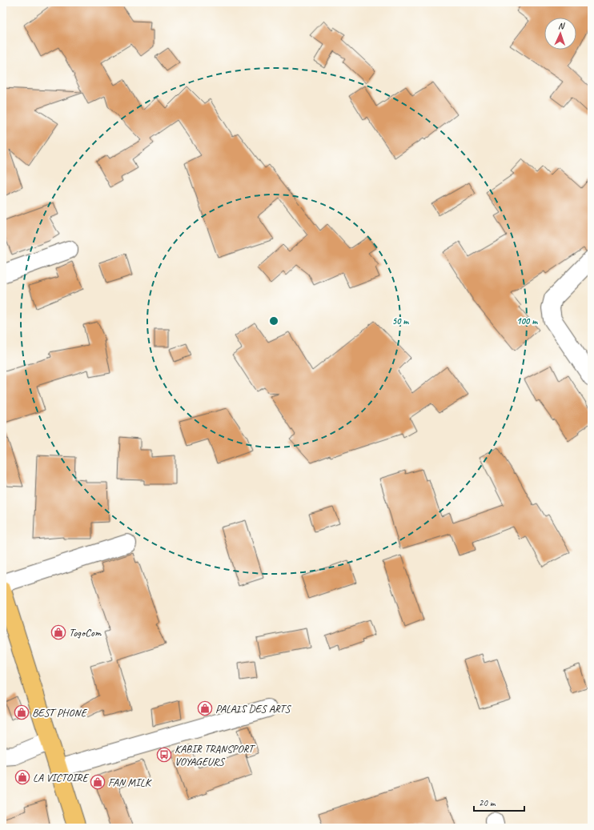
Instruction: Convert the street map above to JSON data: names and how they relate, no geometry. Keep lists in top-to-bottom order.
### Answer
{
  "places": {
    "shop": [
      "TogoCom",
      "PALAIS DES ARTS",
      "BEST PHONE",
      "LA VICTOIRE",
      "FAN MILK"
    ],
    "bus stop": ["KABIR TRANSPORT VOYAGEURS"]
  },
  "scale_bar": "20 m",
  "north": "top",
  "rings": ["50 m", "100 m"]
}
